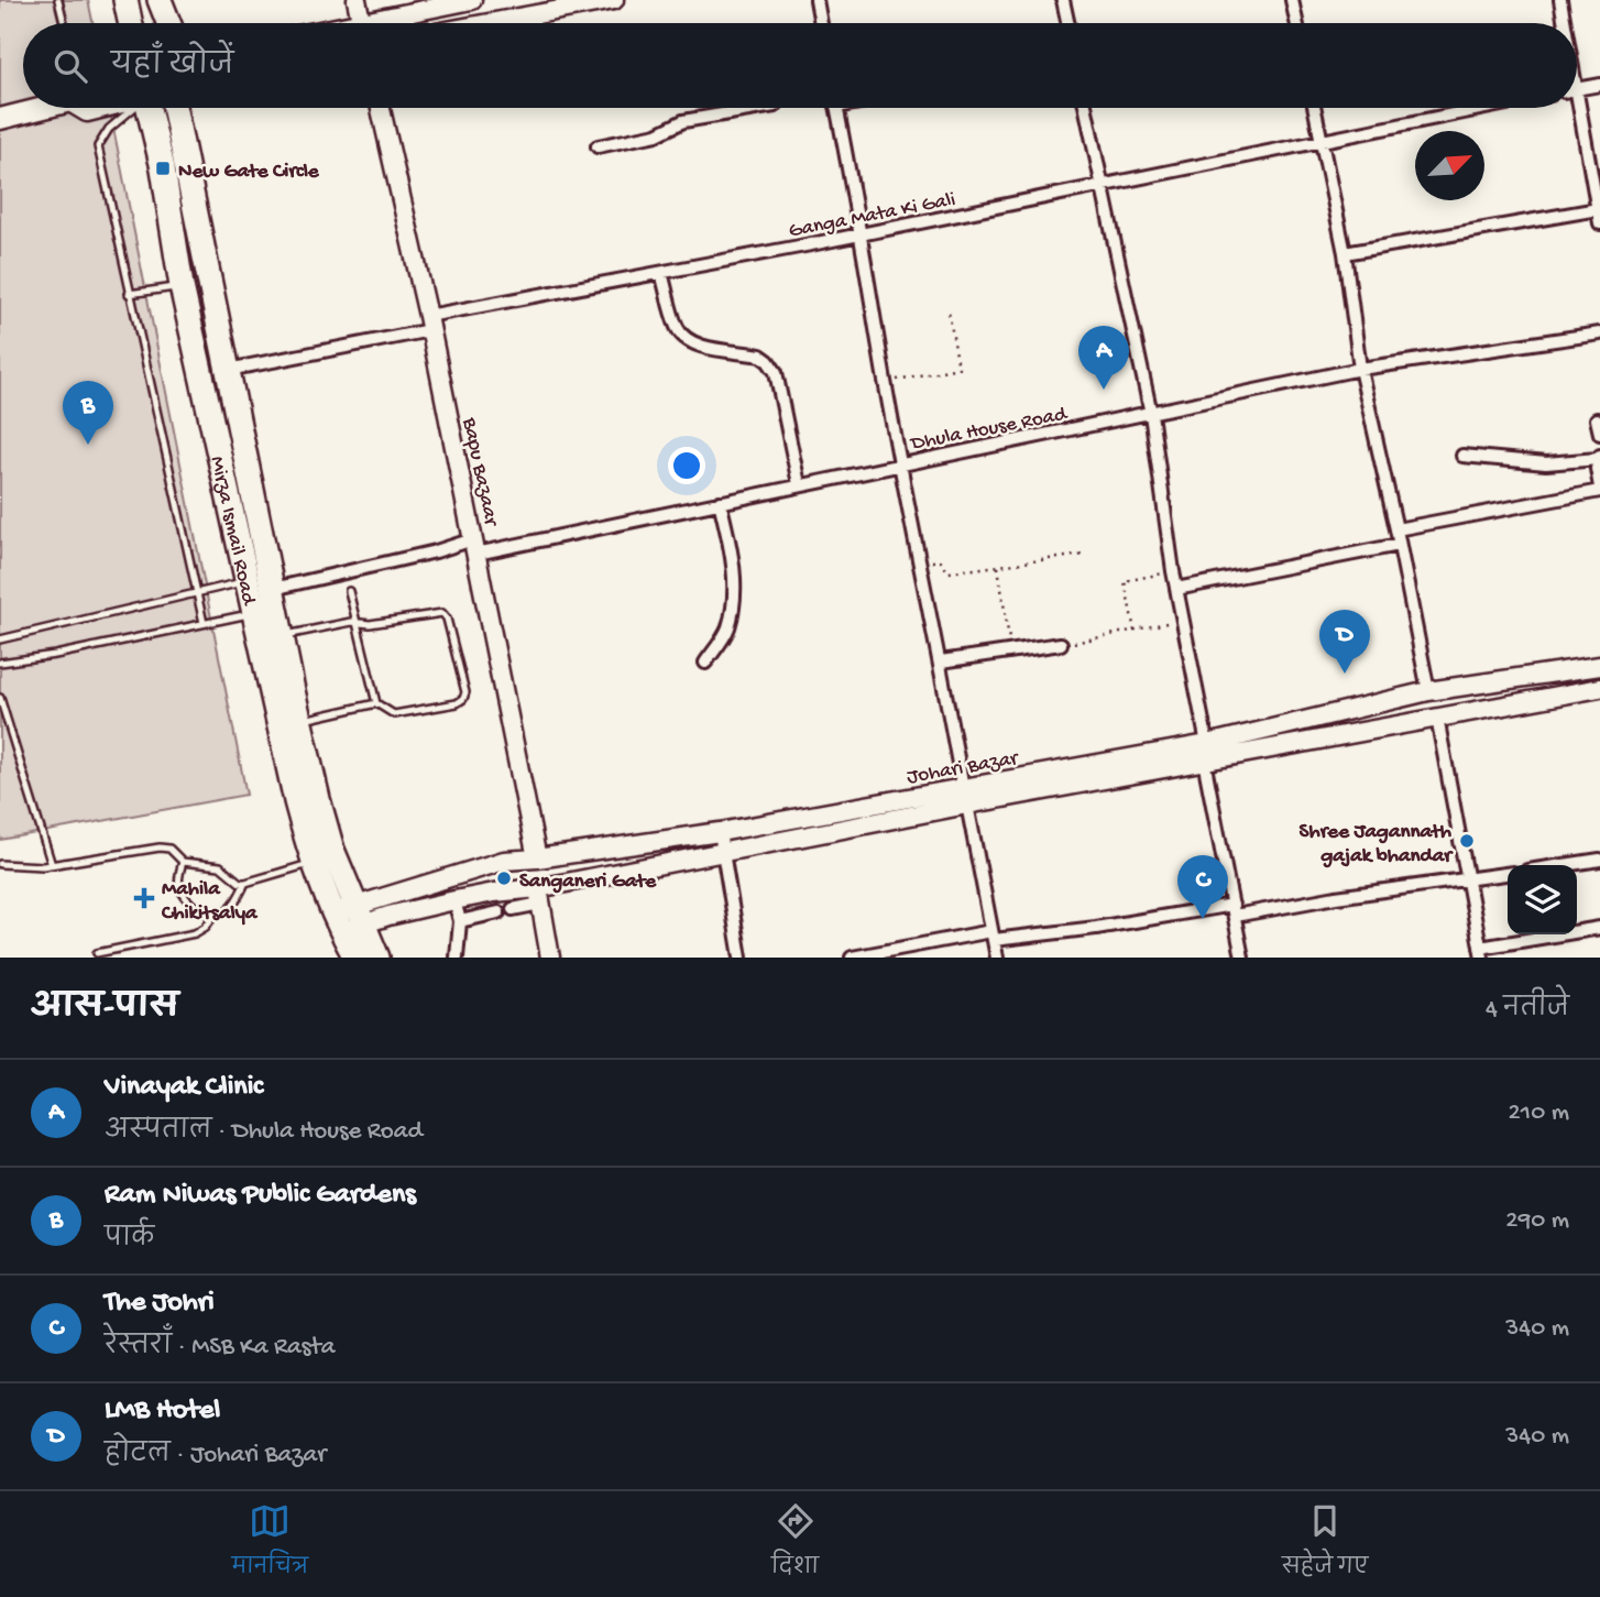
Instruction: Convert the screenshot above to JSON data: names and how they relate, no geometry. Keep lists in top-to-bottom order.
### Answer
{
  "streets": {
    "highway": ["Mirza Ismail Road"],
    "street": [
      "Ganga Mata Ki Gali",
      "Dhula House Road",
      "Bapu Bazaar",
      "Johari Bazar"
    ]
  },
  "crossings": [
    ["Ganga Mata Ki Gali", "Bapu Bazaar"],
    ["Ganga Mata Ki Gali", "Mirza Ismail Road"],
    ["Dhula House Road", "Bapu Bazaar"],
    ["Dhula House Road", "Mirza Ismail Road"],
    ["Bapu Bazaar", "Johari Bazar"],
    ["Mirza Ismail Road", "Johari Bazar"]
  ],
  "places": {
    "transit": ["New Gate Circle"],
    "other": ["Shree Jagannath gajak bhandar", "Sanganeri Gate"],
    "health": ["Mahila Chikitsalya"]
  },
  "north": "top right",
  "page": {
    "search": "यहाँ खोजें",
    "pins": [
      "A",
      "B",
      "D",
      "C"
    ],
    "heading": ["आस-पास", "4 नतीजे"],
    "list": [
      {
        "mark": "A",
        "name": "Vinayak Clinic",
        "note": "अस्पताल · Dhula House Road",
        "value": "210 m"
      },
      {
        "mark": "B",
        "name": "Ram Niwas Public Gardens",
        "note": "पार्क",
        "value": "290 m"
      },
      {
        "mark": "C",
        "name": "The Johri",
        "note": "रेस्तराँ · MSB Ka Rasta",
        "value": "340 m"
      },
      {
        "mark": "D",
        "name": "LMB Hotel",
        "note": "होटल · Johari Bazar",
        "value": "340 m"
      }
    ],
    "nav": ["मानचित्र", "दिशा", "सहेजे गए"]
  }
}
